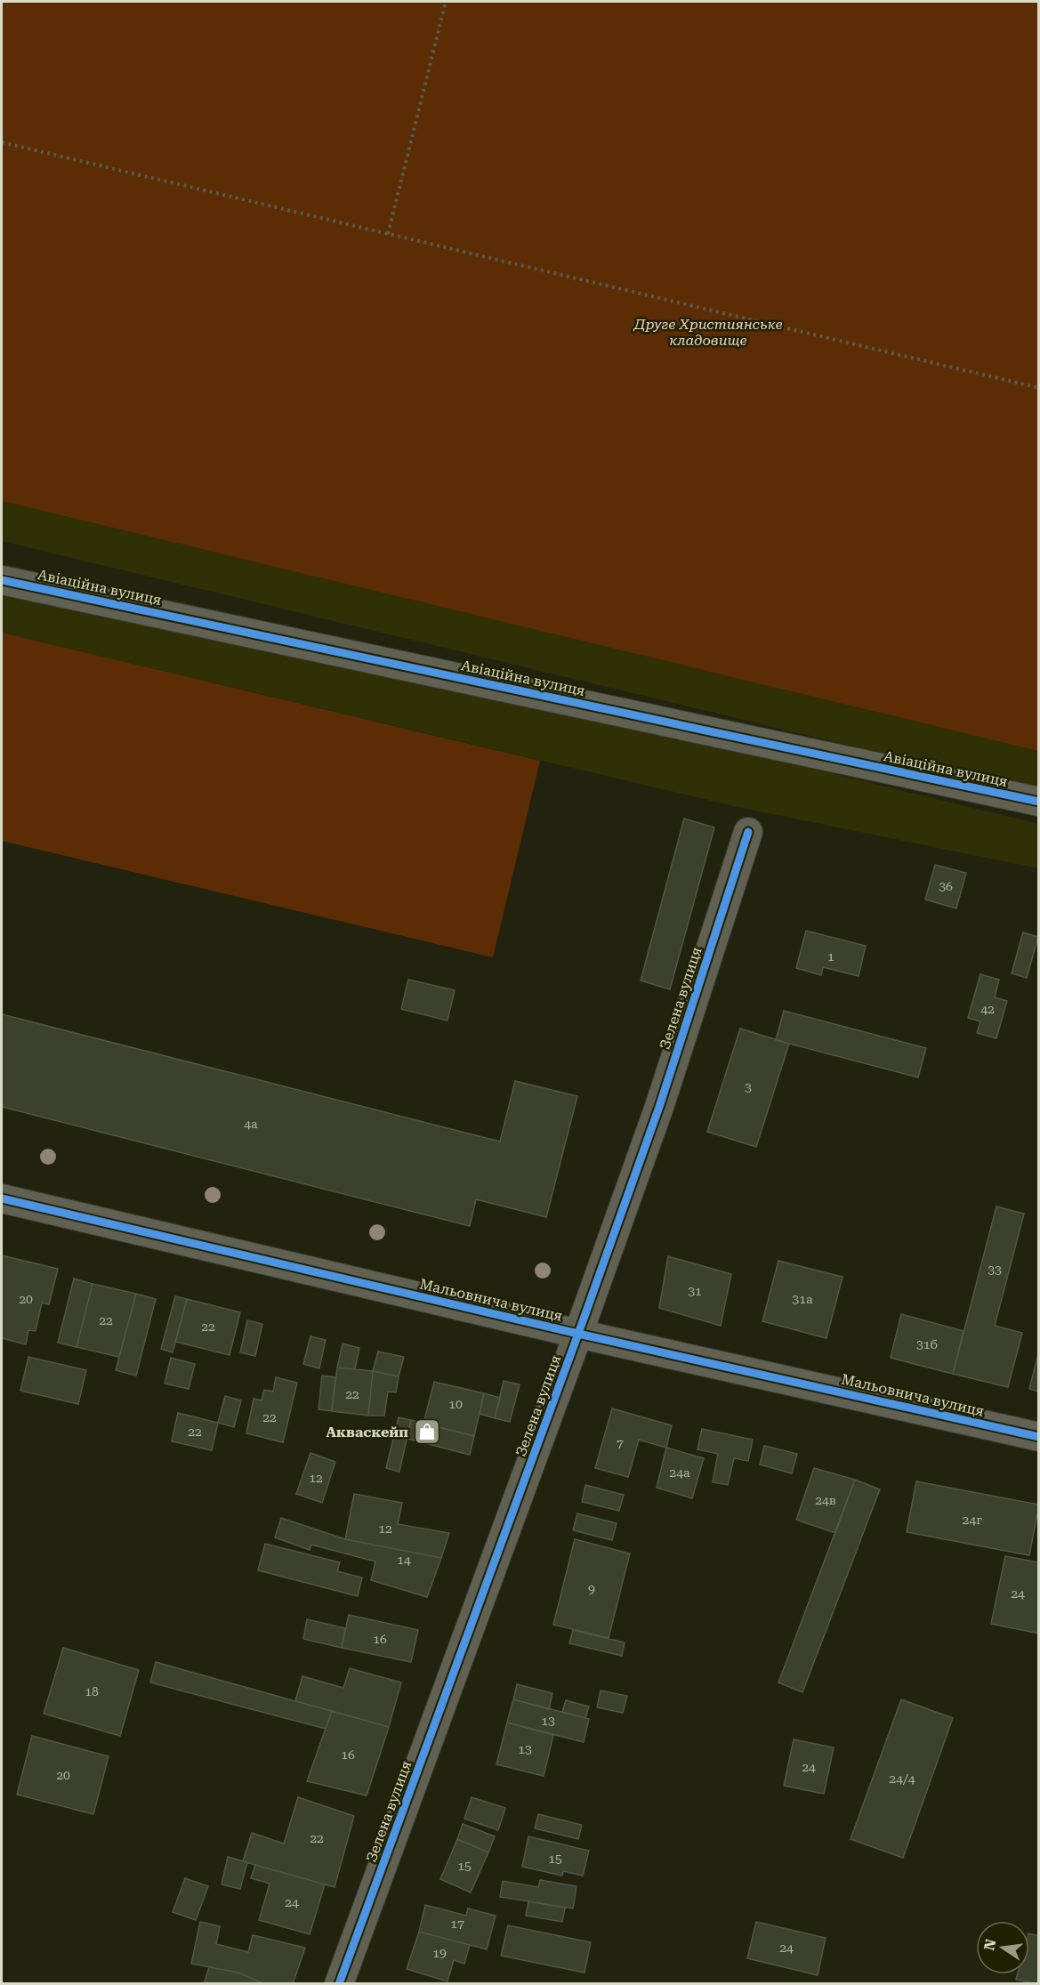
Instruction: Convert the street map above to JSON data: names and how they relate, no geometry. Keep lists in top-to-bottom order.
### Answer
{
  "streets": {
    "street": ["Авіаційна вулиця", "Зелена вулиця", "Мальовнича вулиця"]
  },
  "crossings": [
    ["Зелена вулиця", "Мальовнича вулиця"]
  ],
  "parks": ["Друге Християнське кладовище"],
  "places": {
    "shop": ["Акваскейп"]
  },
  "house_numbers": [
    "36",
    "1",
    "42",
    "3",
    "4а",
    "33",
    "31",
    "20",
    "31а",
    "22",
    "22",
    "31б",
    "22",
    "10",
    "22",
    "22",
    "7",
    "24а",
    "12",
    "24в",
    "24г",
    "12",
    "14",
    "9",
    "24",
    "16",
    "18",
    "13",
    "13",
    "16",
    "24",
    "20",
    "24/4",
    "22",
    "15",
    "15",
    "24",
    "17",
    "24",
    "19"
  ],
  "north": "left"
}
